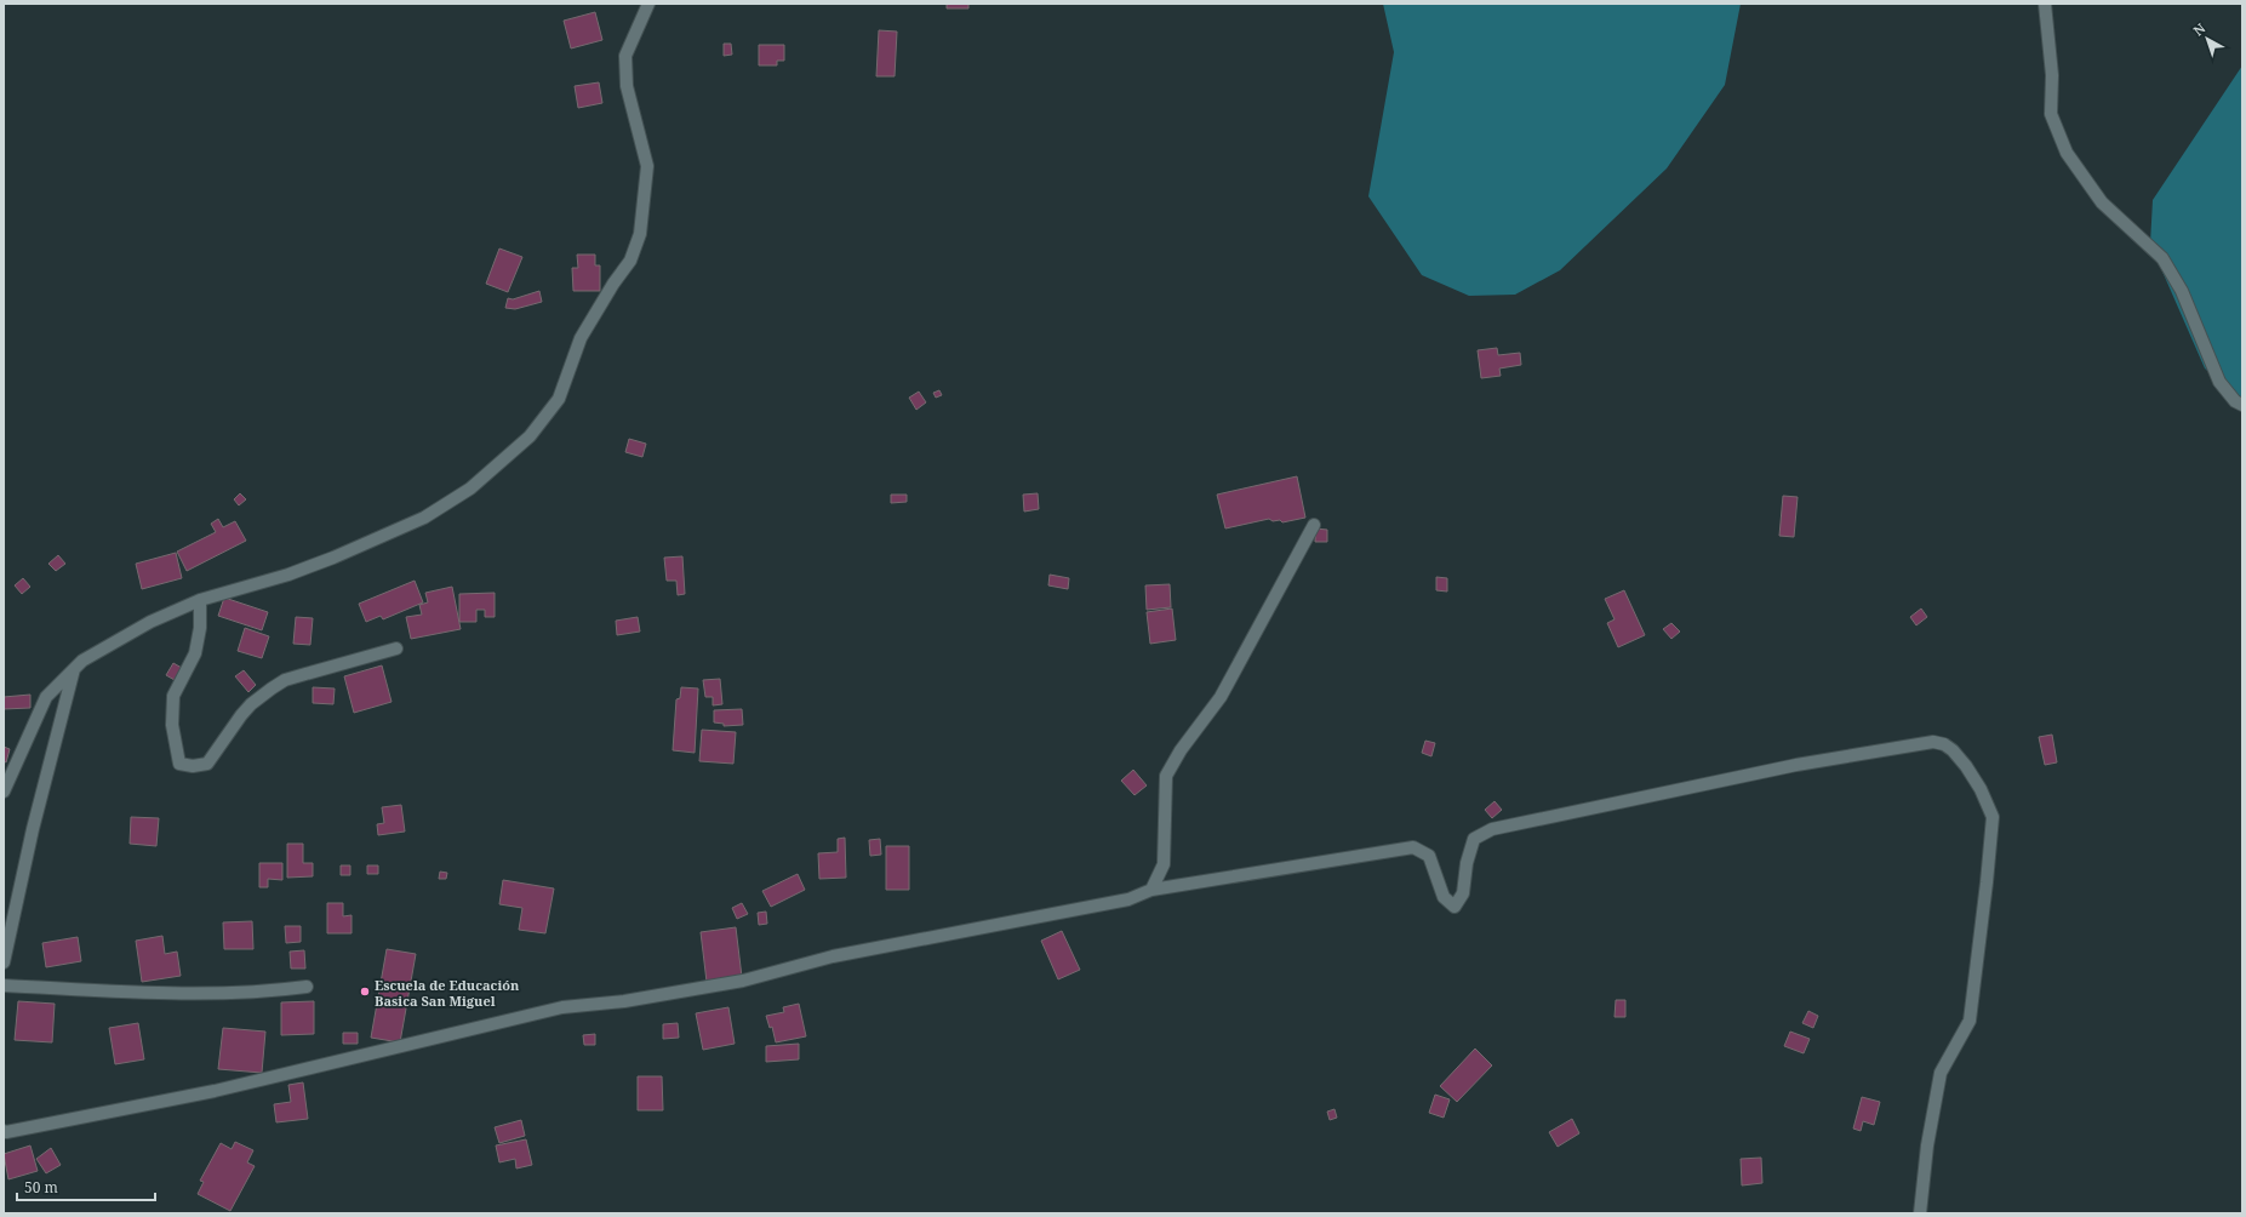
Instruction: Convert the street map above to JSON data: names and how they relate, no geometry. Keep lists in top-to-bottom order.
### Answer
{
  "places": ["Escuela de Educación Basica San Miguel"],
  "scale_bar": "50 m",
  "north": "top left"
}
